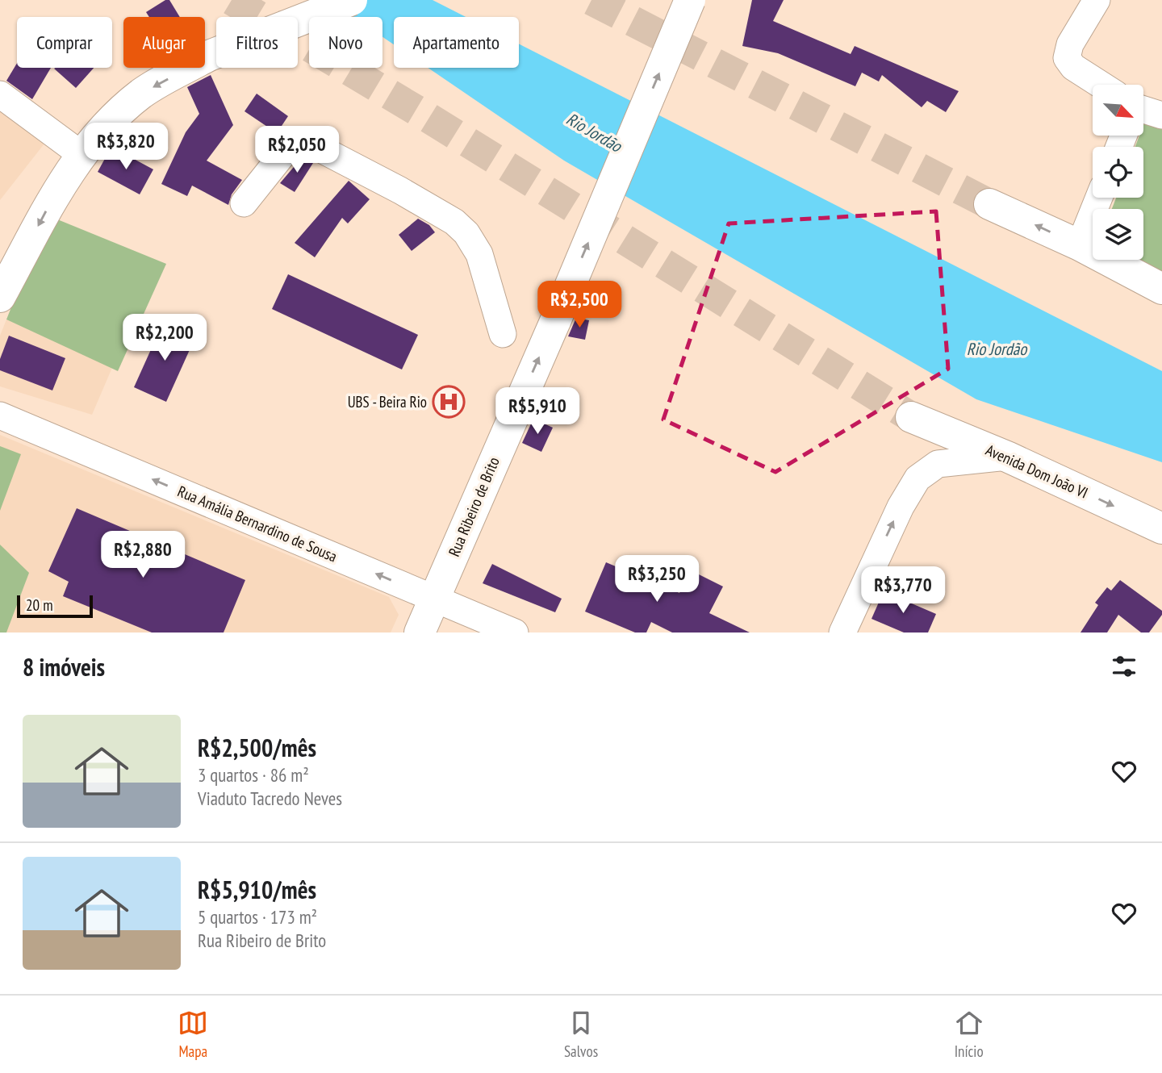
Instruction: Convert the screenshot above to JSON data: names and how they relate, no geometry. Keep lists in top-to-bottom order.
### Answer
{
  "streets": {
    "main road": ["Avenida Dom João VI", "Rua Ribeiro de Brito"],
    "street": ["Rua Amália Bernardino de Sousa"]
  },
  "crossings": [
    ["Rua Ribeiro de Brito", "Rua Amália Bernardino de Sousa"]
  ],
  "one_way": ["Rua Ribeiro de Brito", "Rua Amália Bernardino de Sousa"],
  "water": ["Rio Jordão"],
  "places": {
    "hospital": ["UBS - Beira Rio"]
  },
  "scale_bar": "20 m",
  "north": "bottom right",
  "page": {
    "chip": [
      "Comprar",
      "Alugar",
      "Filtros",
      "Novo",
      "Apartamento"
    ],
    "price": [
      "R$3,820",
      "R$2,050",
      "R$2,500",
      "R$2,200",
      "R$5,910",
      "R$2,880",
      "R$3,250",
      "R$3,770"
    ],
    "scale": "20 m",
    "heading": "8 imóveis",
    "list": [
      {
        "name": "R$2,500/mês",
        "note": "3 quartos · 86 m² · Viaduto Tacredo Neves"
      },
      {
        "name": "R$5,910/mês",
        "note": "5 quartos · 173 m² · Rua Ribeiro de Brito"
      }
    ],
    "tabs": ["Mapa", "Salvos", "Início"]
  }
}
